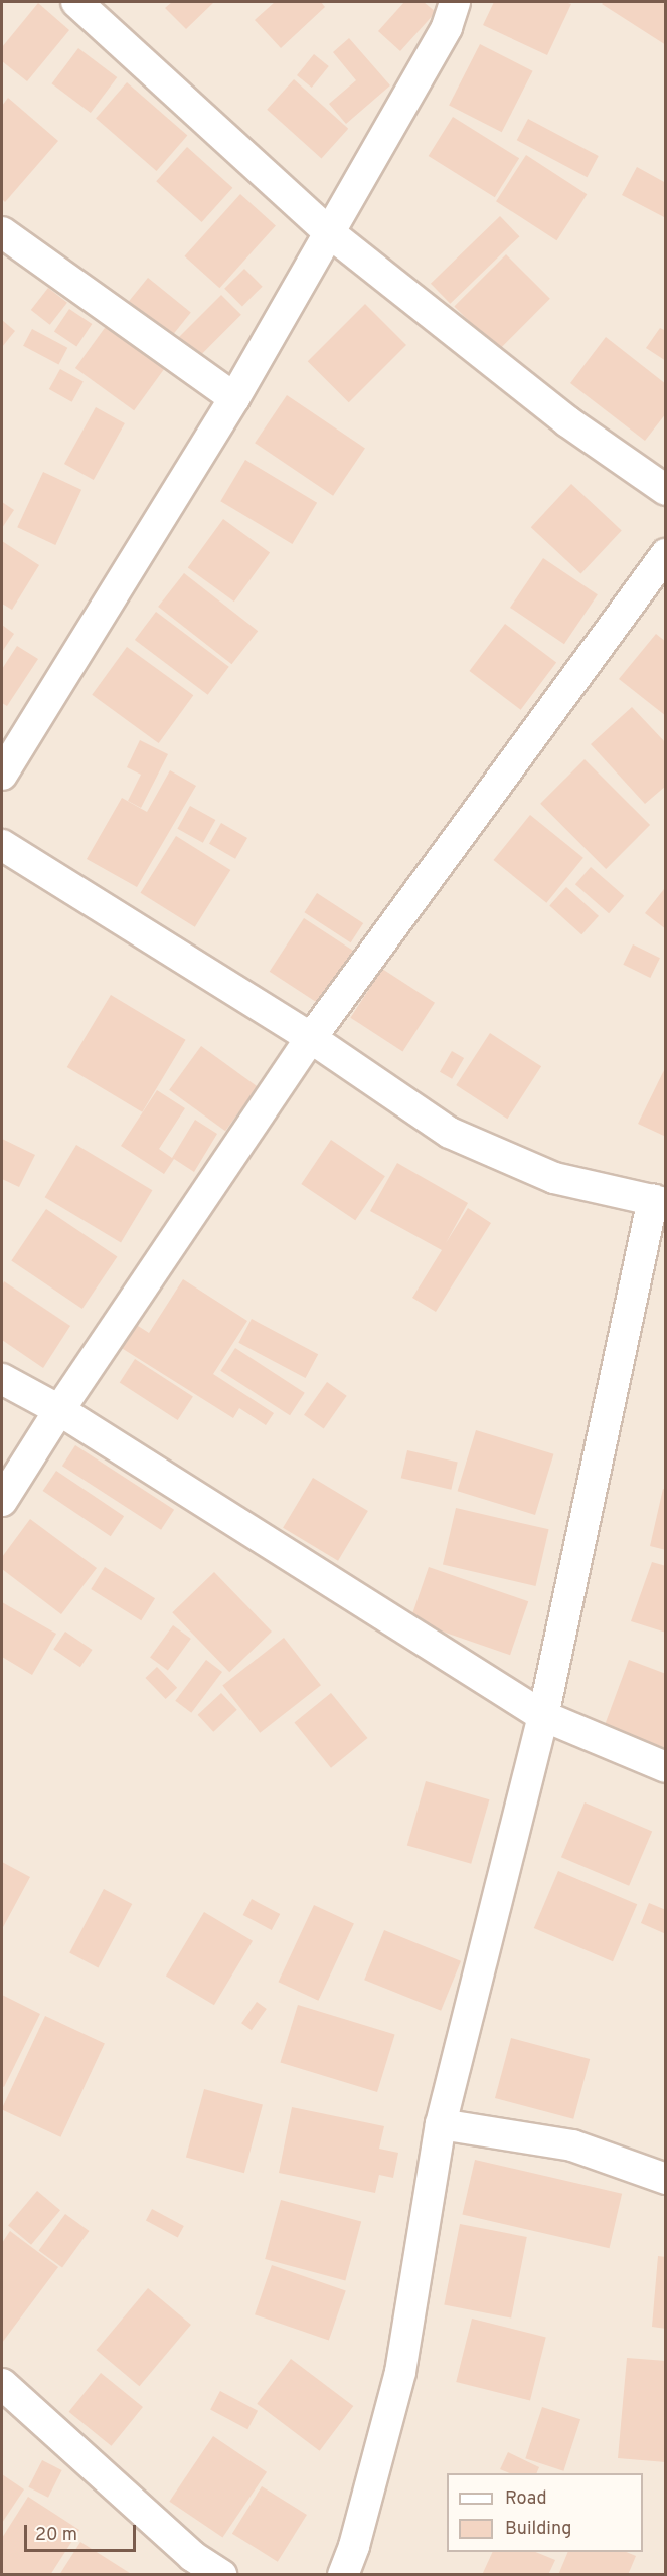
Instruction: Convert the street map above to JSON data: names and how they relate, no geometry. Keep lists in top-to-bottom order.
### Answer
{
  "legend": ["Road", "Building"],
  "scale_bar": "20 m"
}
